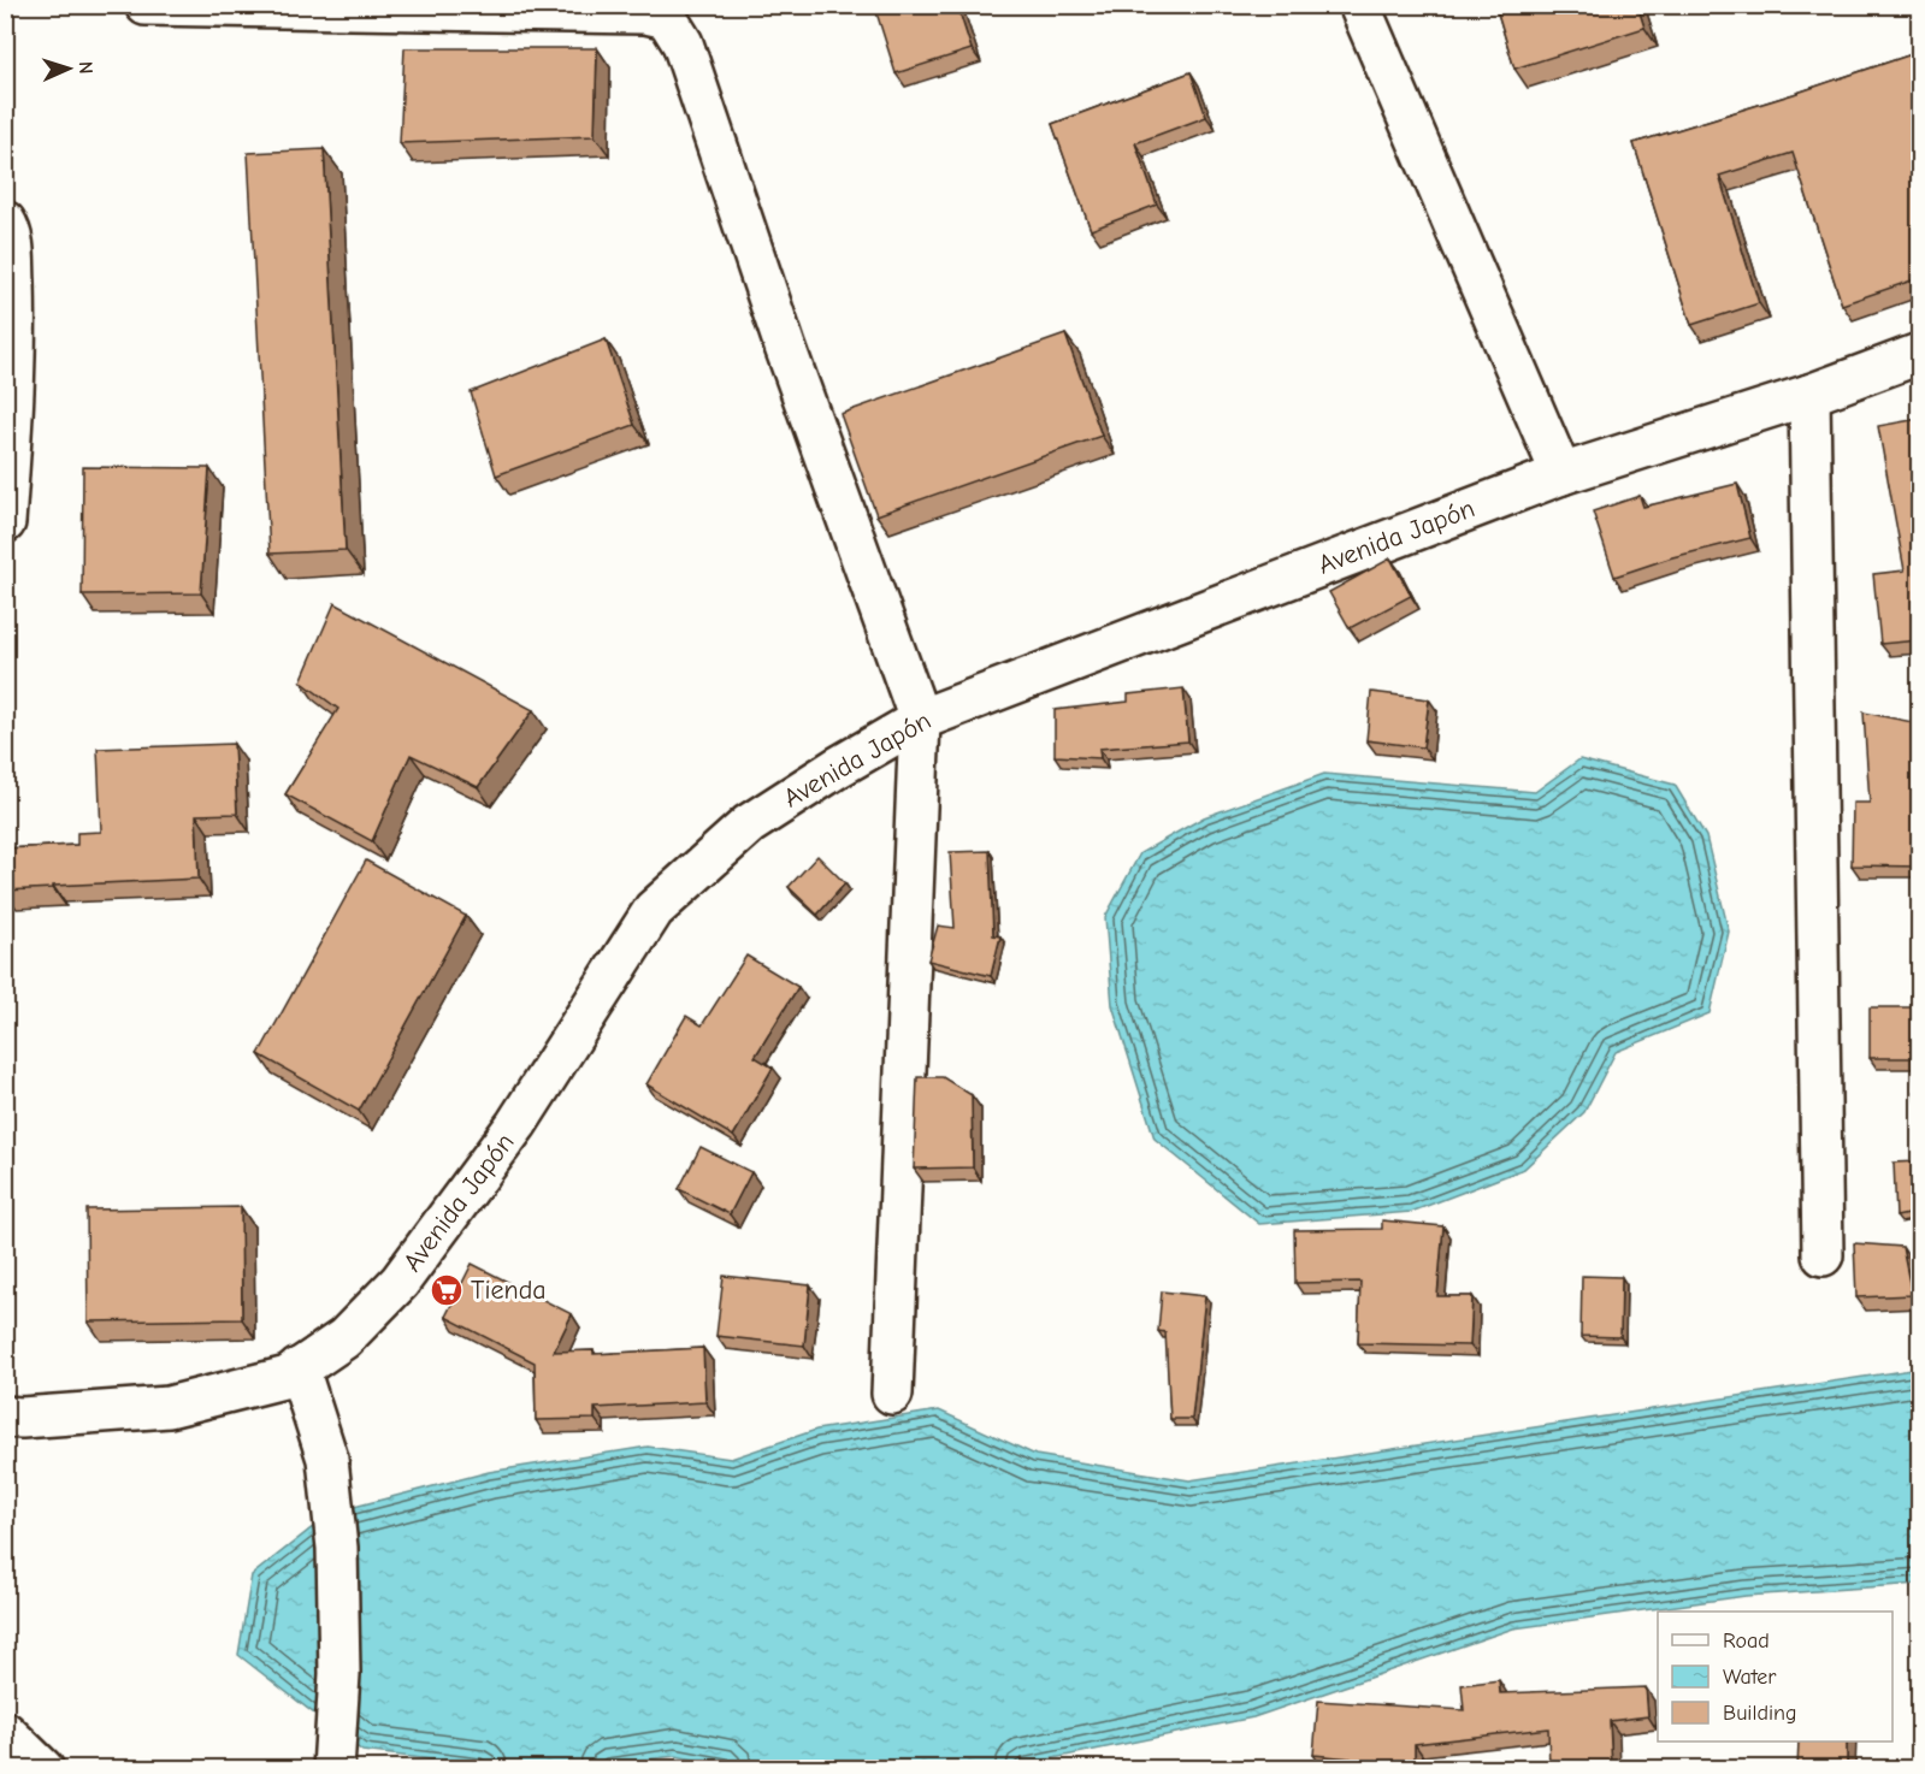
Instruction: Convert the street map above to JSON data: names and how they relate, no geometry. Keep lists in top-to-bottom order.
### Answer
{
  "streets": {
    "street": ["Avenida Japón"]
  },
  "places": {
    "supermarket": ["Tienda"]
  },
  "legend": ["Road", "Water", "Building"],
  "north": "right"
}
